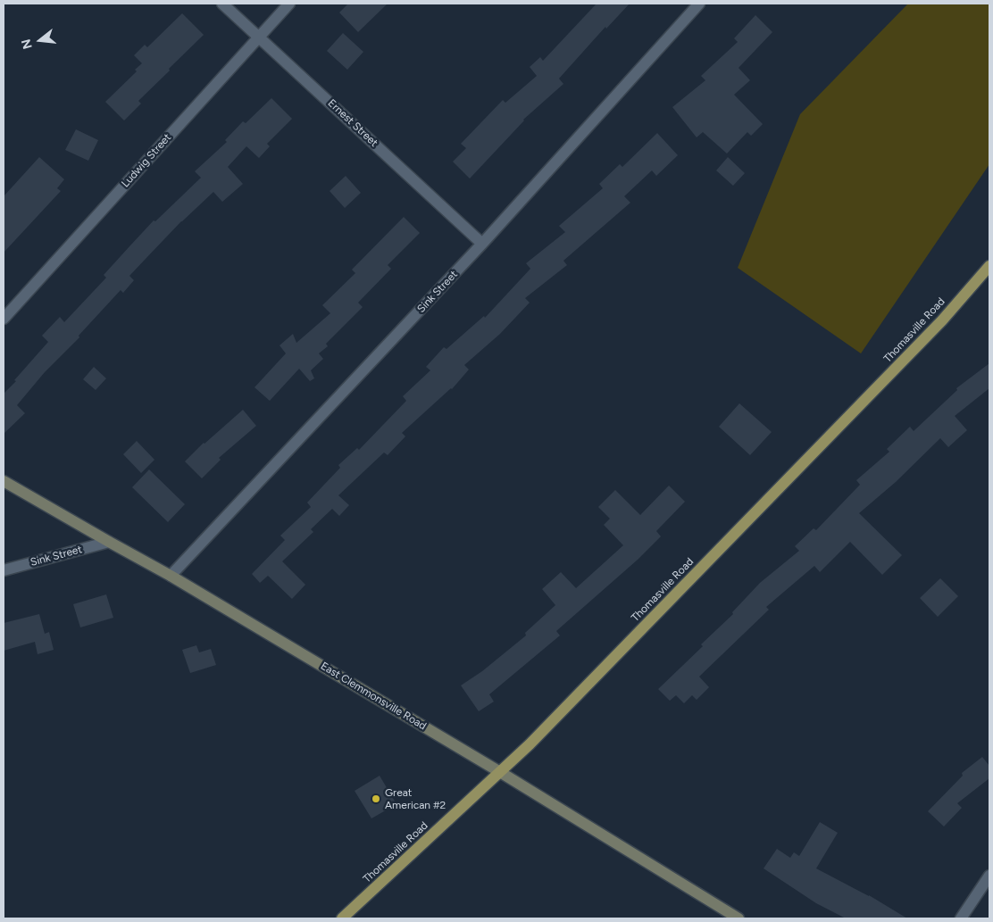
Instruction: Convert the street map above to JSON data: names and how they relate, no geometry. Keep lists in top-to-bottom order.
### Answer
{
  "streets": {
    "main road": ["Thomasville Road", "East Clemmonsville Road"],
    "street": ["Ernest Street", "Ludwig Street", "Sink Street"]
  },
  "crossings": [
    ["Ernest Street", "Ludwig Street"],
    ["Ernest Street", "Sink Street"],
    ["Sink Street", "East Clemmonsville Road"],
    ["Thomasville Road", "East Clemmonsville Road"]
  ],
  "places": ["Great American #2"],
  "north": "left"
}
